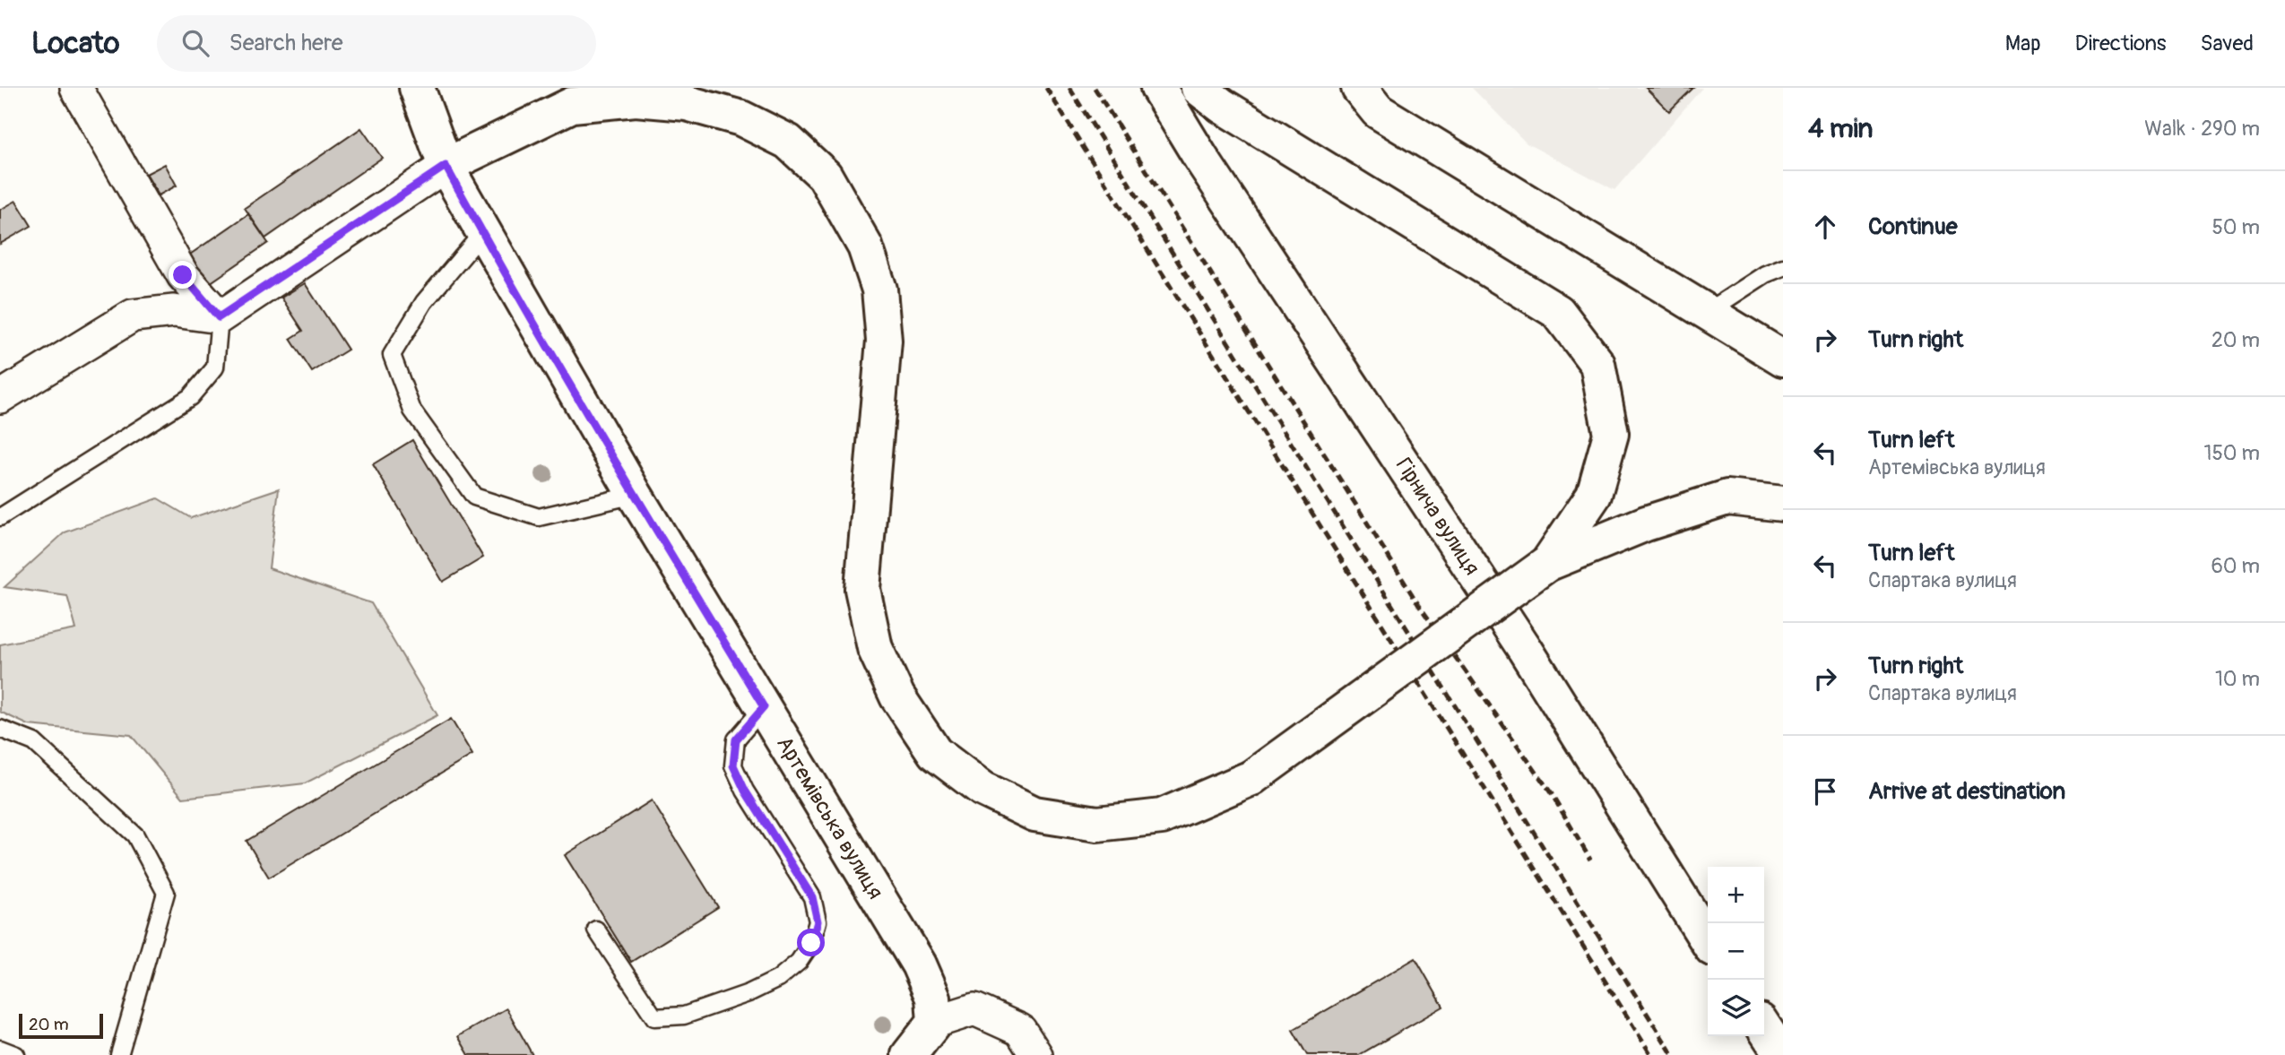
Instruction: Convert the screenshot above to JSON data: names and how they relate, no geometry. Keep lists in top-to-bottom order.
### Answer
{
  "streets": {
    "main road": ["Гірнича вулиця", "Артемівська вулиця"]
  },
  "scale_bar": "20 m",
  "page": {
    "header": "Locato",
    "search": "Search here",
    "nav": ["Map", "Directions", "Saved"],
    "heading": ["4 min", "Walk · 290 m"],
    "list": [
      ["Continue", "50 m"],
      ["Turn right", "20 m"],
      ["Turn left", "Артемівська вулиця", "150 m"],
      ["Turn left", "Спартака вулиця", "60 m"],
      ["Turn right", "Спартака вулиця", "10 m"],
      "Arrive at destination"
    ],
    "map_buttons": ["+", "−"],
    "scale": "20 m"
  }
}
